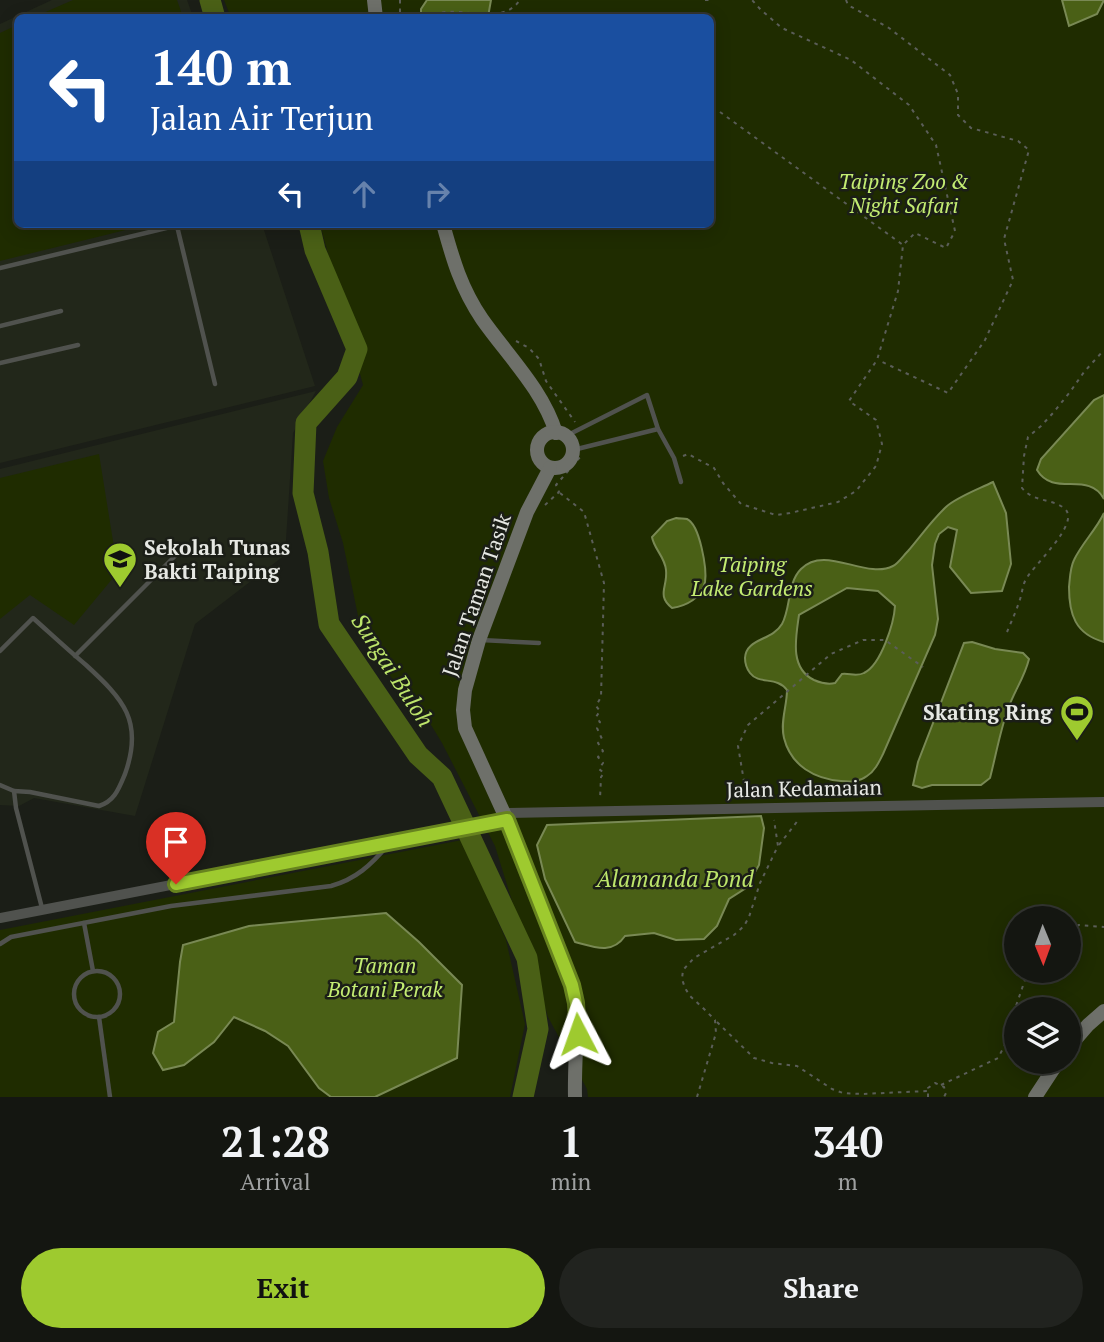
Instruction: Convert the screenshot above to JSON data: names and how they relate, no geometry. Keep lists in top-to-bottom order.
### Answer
{
  "streets": {
    "street": ["Jalan Taman Tasik", "Jalan Kedamaian"]
  },
  "crossings": [
    ["Jalan Taman Tasik", "Jalan Kedamaian"]
  ],
  "water": ["Sungai Buloh", "Alamanda Pond"],
  "parks": ["Taiping Zoo & Night Safari", "Taiping Lake Gardens", "Taman Botani Perak"],
  "places": {
    "school or university": ["Sekolah Tunas Bakti Taiping"],
    "sports": ["Skating Ring"]
  },
  "north": "bottom",
  "page": {
    "turn": ["140 m", "Jalan Air Terjun"],
    "eta": [
      "21:28",
      "Arrival",
      "1",
      "min",
      "340",
      "m"
    ],
    "buttons": ["Exit", "Share"]
  }
}
